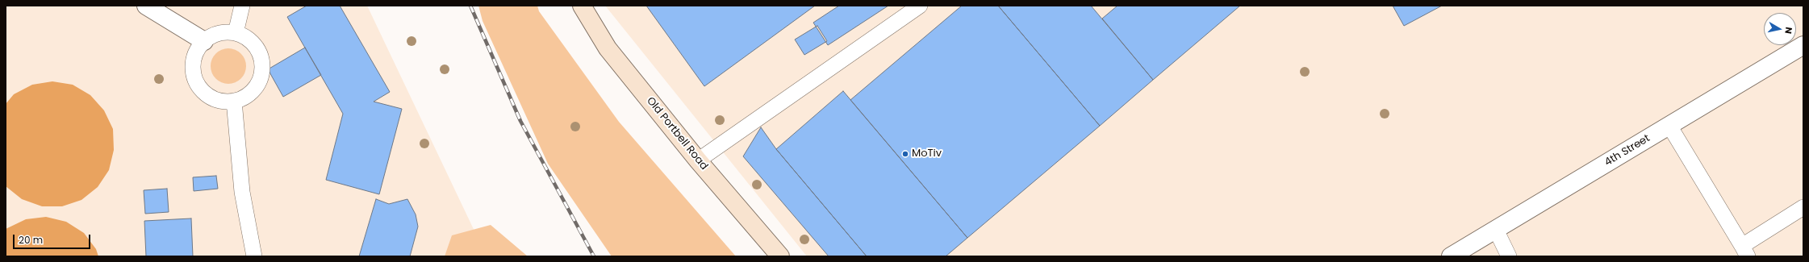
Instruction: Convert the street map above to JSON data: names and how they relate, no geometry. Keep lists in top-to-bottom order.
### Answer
{
  "streets": {
    "main road": ["Old Portbell Road"],
    "street": ["4th Street"]
  },
  "places": ["MoTiv"],
  "scale_bar": "20 m",
  "north": "right"
}
